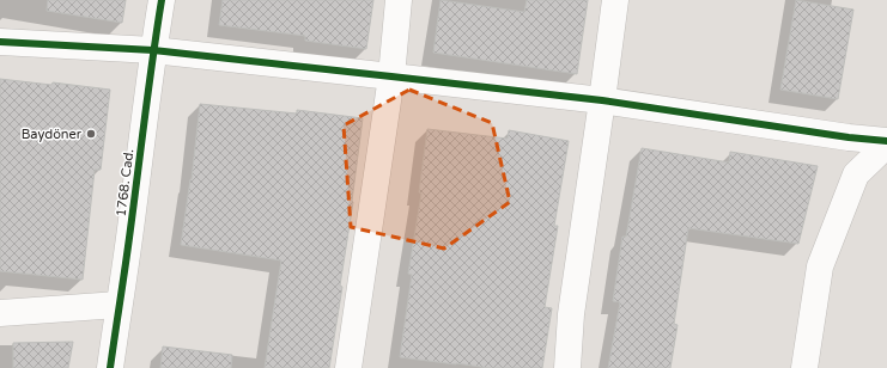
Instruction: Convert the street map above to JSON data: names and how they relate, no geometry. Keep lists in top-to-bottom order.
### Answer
{
  "streets": {
    "street": ["1768. Cad."]
  },
  "places": ["Baydöner"]
}
